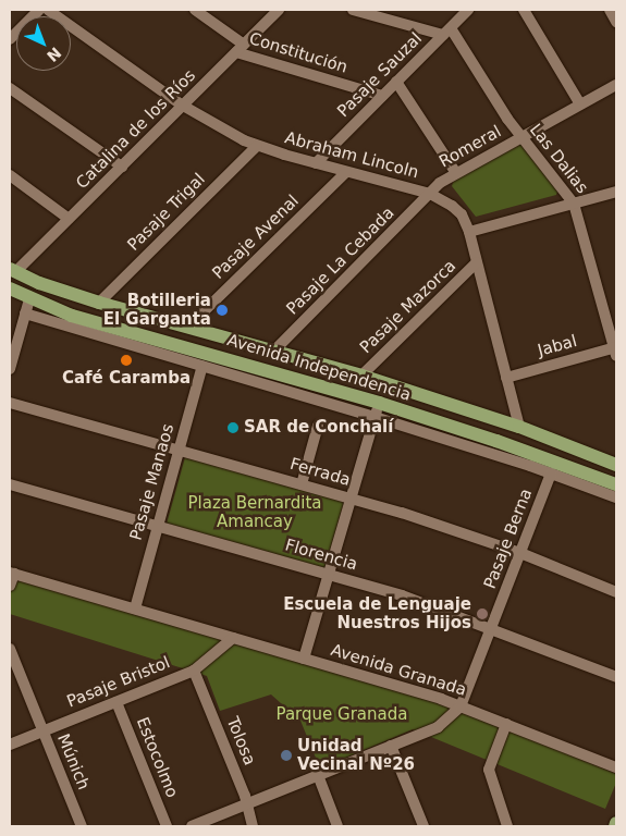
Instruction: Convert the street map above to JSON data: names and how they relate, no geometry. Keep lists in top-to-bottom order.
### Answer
{
  "streets": {
    "main road": ["Avenida Independencia"],
    "street": [
      "Constitución",
      "Pasaje Sauzal",
      "Catalina de los Ríos",
      "Romeral",
      "Abraham Lincoln",
      "Las Dalias",
      "Pasaje Trigal",
      "Pasaje Avenal",
      "Pasaje La Cebada",
      "Pasaje Mazorca",
      "Jabal",
      "Ferrada",
      "Pasaje Manaos",
      "Pasaje Berna",
      "Florencia",
      "Avenida Granada",
      "Pasaje Bristol",
      "Tolosa",
      "Estocolmo",
      "Múnich"
    ]
  },
  "crossings": [
    ["Constitución", "Pasaje Sauzal"],
    ["Constitución", "Catalina de los Ríos"],
    ["Pasaje Sauzal", "Abraham Lincoln"],
    ["Pasaje Sauzal", "Las Dalias"],
    ["Catalina de los Ríos", "Abraham Lincoln"],
    ["Catalina de los Ríos", "Avenida Independencia"],
    ["Romeral", "Abraham Lincoln"],
    ["Romeral", "Las Dalias"],
    ["Romeral", "Pasaje La Cebada"],
    ["Abraham Lincoln", "Pasaje Trigal"],
    ["Abraham Lincoln", "Pasaje Avenal"],
    ["Abraham Lincoln", "Pasaje La Cebada"],
    ["Abraham Lincoln", "Pasaje Mazorca"],
    ["Abraham Lincoln", "Jabal"],
    ["Abraham Lincoln", "Avenida Independencia"],
    ["Las Dalias", "Jabal"],
    ["Pasaje Trigal", "Avenida Independencia"],
    ["Pasaje Avenal", "Avenida Independencia"],
    ["Pasaje La Cebada", "Avenida Independencia"],
    ["Pasaje Mazorca", "Avenida Independencia"],
    ["Avenida Independencia", "Pasaje Manaos"],
    ["Avenida Independencia", "Pasaje Berna"],
    ["Ferrada", "Pasaje Manaos"],
    ["Ferrada", "Pasaje Berna"],
    ["Pasaje Manaos", "Florencia"],
    ["Pasaje Manaos", "Avenida Granada"],
    ["Pasaje Berna", "Florencia"],
    ["Pasaje Berna", "Avenida Granada"],
    ["Pasaje Berna", "Tolosa"],
    ["Avenida Granada", "Pasaje Bristol"],
    ["Pasaje Bristol", "Tolosa"],
    ["Pasaje Bristol", "Estocolmo"],
    ["Pasaje Bristol", "Múnich"]
  ],
  "parks": ["Plaza Bernardita Amancay", "Parque Granada"],
  "places": [
    "Botilleria El Garganta",
    "Café Caramba",
    "SAR de Conchalí",
    "Escuela de Lenguaje Nuestros Hijos",
    "Unidad Vecinal Nº26"
  ],
  "north": "bottom right"
}
